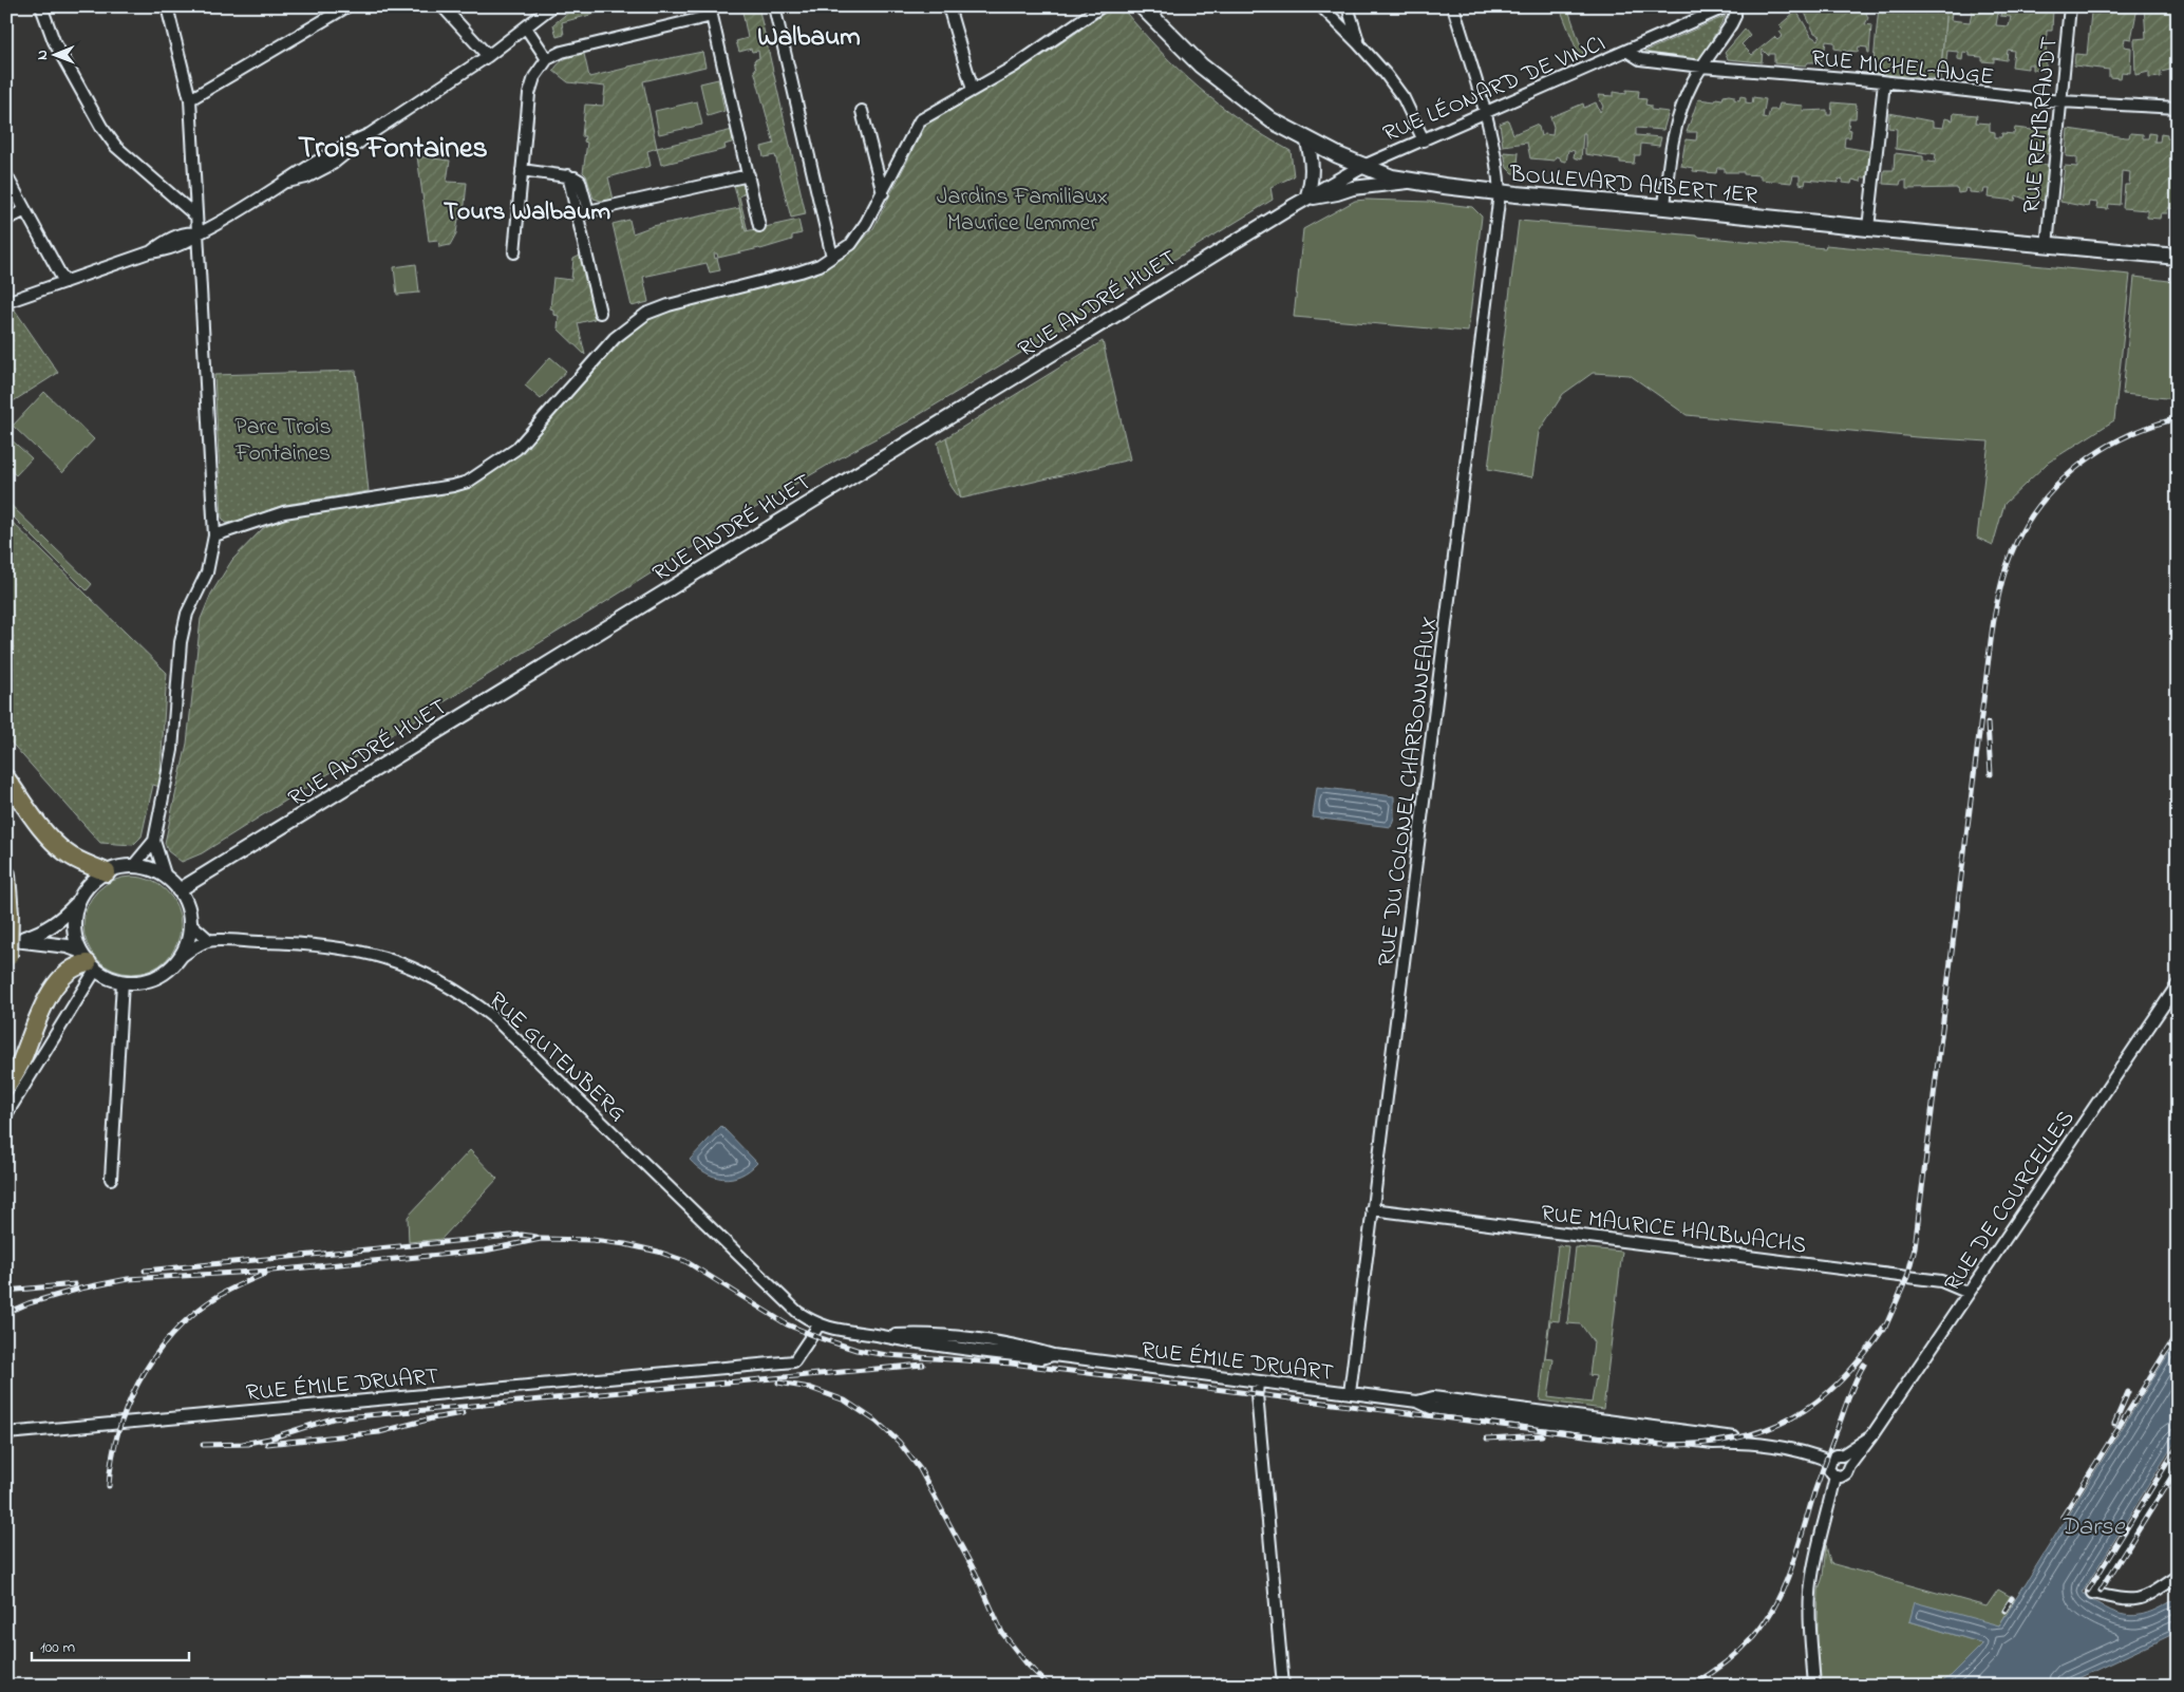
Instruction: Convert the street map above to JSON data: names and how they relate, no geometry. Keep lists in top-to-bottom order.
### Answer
{
  "streets": {
    "main road": ["BOULEVARD ALBERT 1ER"],
    "street": [
      "RUE MICHEL-ANGE",
      "RUE LÉONARD DE VINCI",
      "RUE REMBRANDT",
      "RUE ANDRÉ HUET",
      "RUE DU COLONEL CHARBONNEAUX",
      "RUE GUTENBERG",
      "RUE DE COURCELLES",
      "RUE MAURICE HALBWACHS",
      "RUE ÉMILE DRUART"
    ]
  },
  "crossings": [
    ["RUE MICHEL-ANGE", "RUE LÉONARD DE VINCI"],
    ["RUE MICHEL-ANGE", "RUE REMBRANDT"],
    ["RUE LÉONARD DE VINCI", "BOULEVARD ALBERT 1ER"],
    ["RUE LÉONARD DE VINCI", "RUE ANDRÉ HUET"],
    ["RUE LÉONARD DE VINCI", "RUE DU COLONEL CHARBONNEAUX"],
    ["RUE REMBRANDT", "BOULEVARD ALBERT 1ER"],
    ["BOULEVARD ALBERT 1ER", "RUE ANDRÉ HUET"],
    ["BOULEVARD ALBERT 1ER", "RUE DU COLONEL CHARBONNEAUX"],
    ["RUE DU COLONEL CHARBONNEAUX", "RUE MAURICE HALBWACHS"],
    ["RUE DU COLONEL CHARBONNEAUX", "RUE ÉMILE DRUART"],
    ["RUE GUTENBERG", "RUE ÉMILE DRUART"],
    ["RUE DE COURCELLES", "RUE MAURICE HALBWACHS"],
    ["RUE DE COURCELLES", "RUE ÉMILE DRUART"]
  ],
  "districts": ["Walbaum", "Trois Fontaines", "Tours Walbaum"],
  "water": ["Darse"],
  "parks": ["Jardins Familiaux Maurice Lemmer", "Parc Trois Fontaines"],
  "scale_bar": "100 m",
  "north": "left"
}
